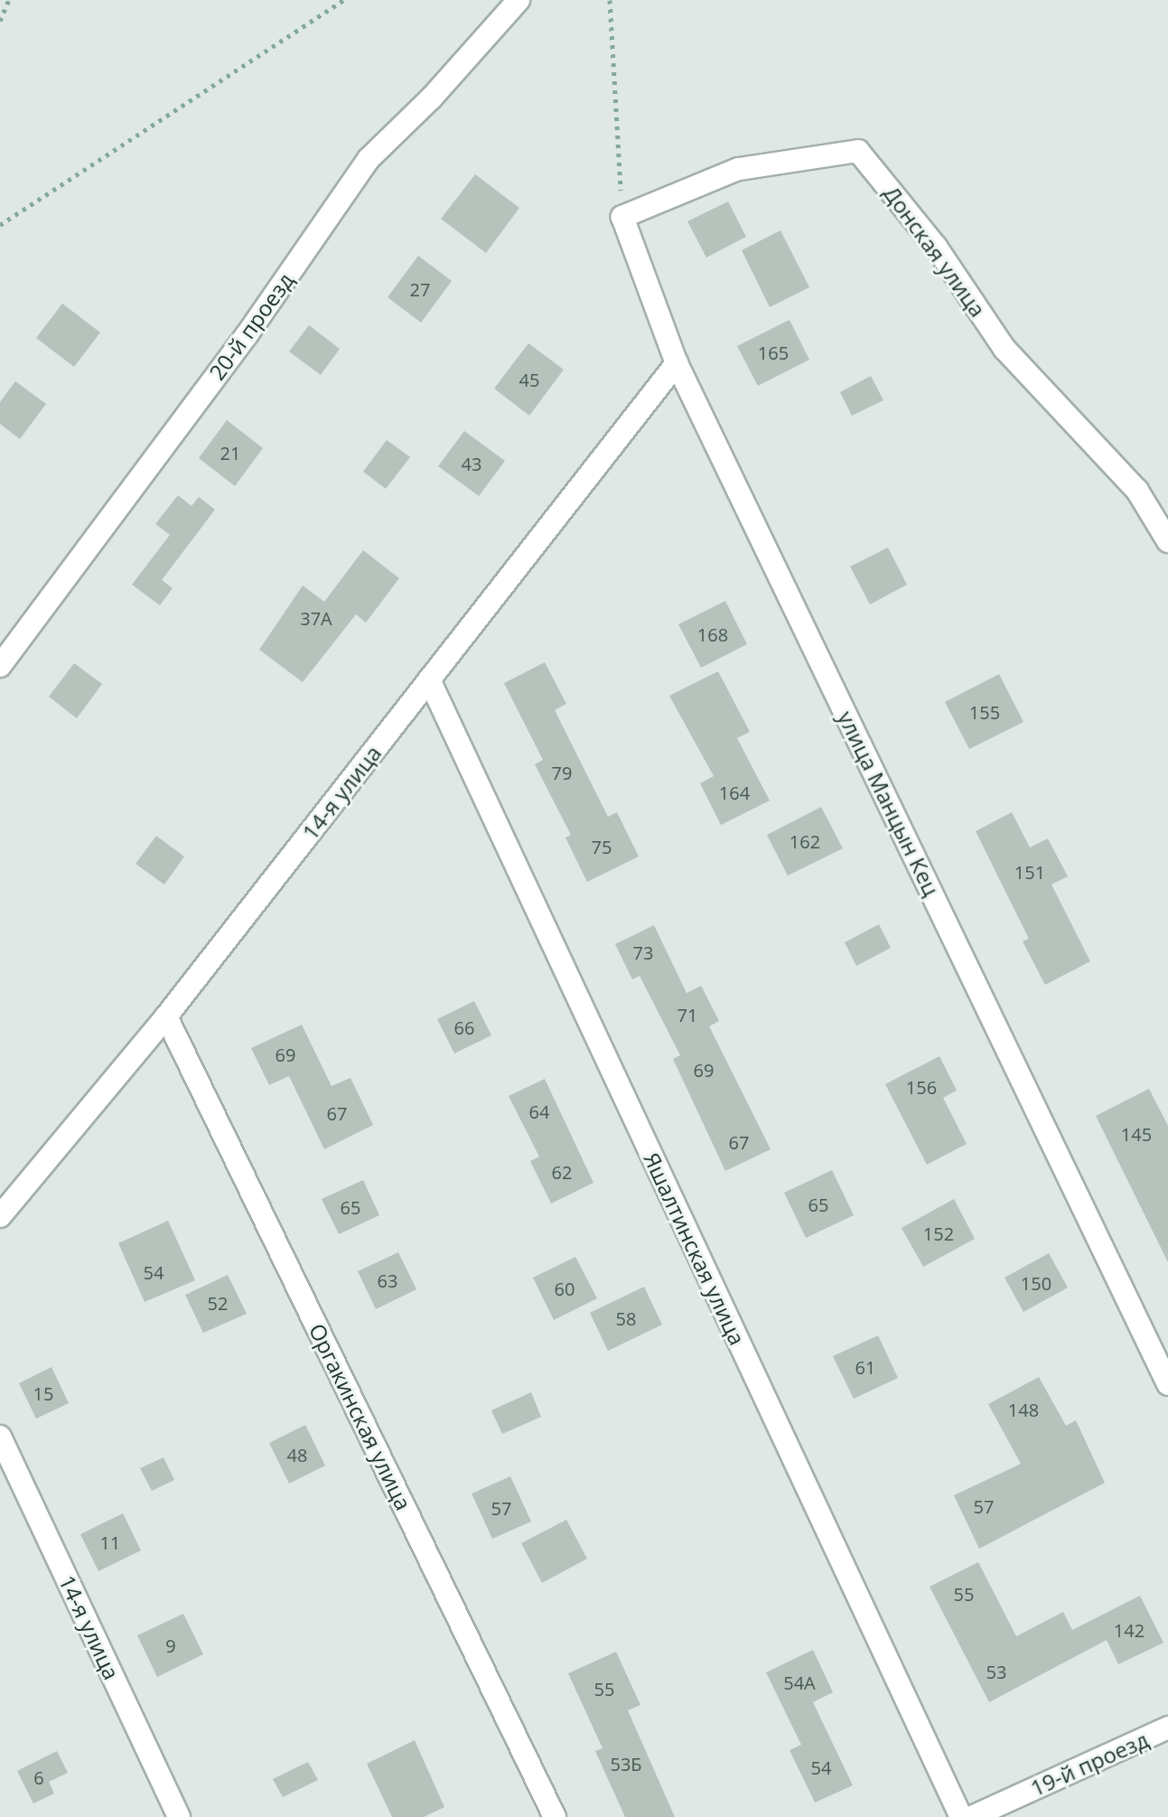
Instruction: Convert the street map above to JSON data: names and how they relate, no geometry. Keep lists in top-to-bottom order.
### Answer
{
  "streets": {
    "street": [
      "Донская улица",
      "20-й проезд",
      "14-я улица",
      "улица Манцын Кец",
      "Яшалтинская улица",
      "Оргакинская улица",
      "19-й проезд"
    ]
  },
  "crossings": [
    ["Донская улица", "улица Манцын Кец"],
    ["14-я улица", "улица Манцын Кец"],
    ["14-я улица", "Яшалтинская улица"],
    ["14-я улица", "Оргакинская улица"]
  ],
  "house_numbers": [
    "27",
    "165",
    "45",
    "21",
    "43",
    "37А",
    "168",
    "155",
    "79",
    "164",
    "162",
    "75",
    "151",
    "73",
    "71",
    "66",
    "69",
    "69",
    "156",
    "64",
    "67",
    "145",
    "67",
    "62",
    "65",
    "65",
    "152",
    "54",
    "63",
    "150",
    "60",
    "52",
    "58",
    "61",
    "15",
    "148",
    "48",
    "57",
    "57",
    "11",
    "55",
    "142",
    "9",
    "53",
    "54А",
    "55",
    "53Б",
    "54",
    "6"
  ]
}
